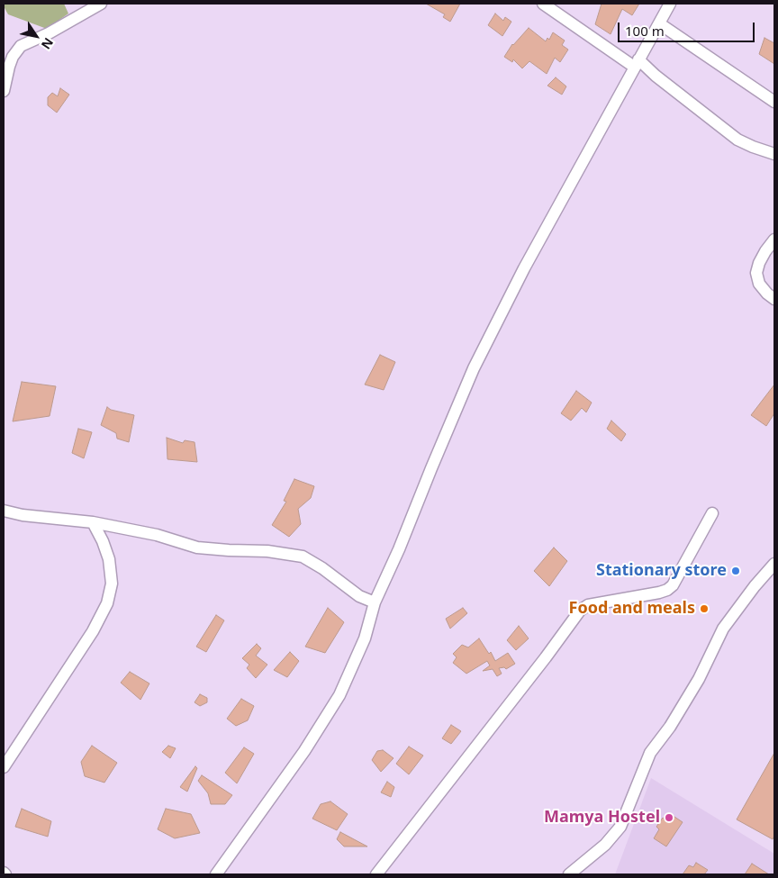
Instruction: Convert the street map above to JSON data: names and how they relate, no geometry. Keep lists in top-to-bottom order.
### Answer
{
  "places": ["Stationary store", "Food and meals", "Mamya Hostel"],
  "scale_bar": "100 m",
  "north": "bottom right"
}
